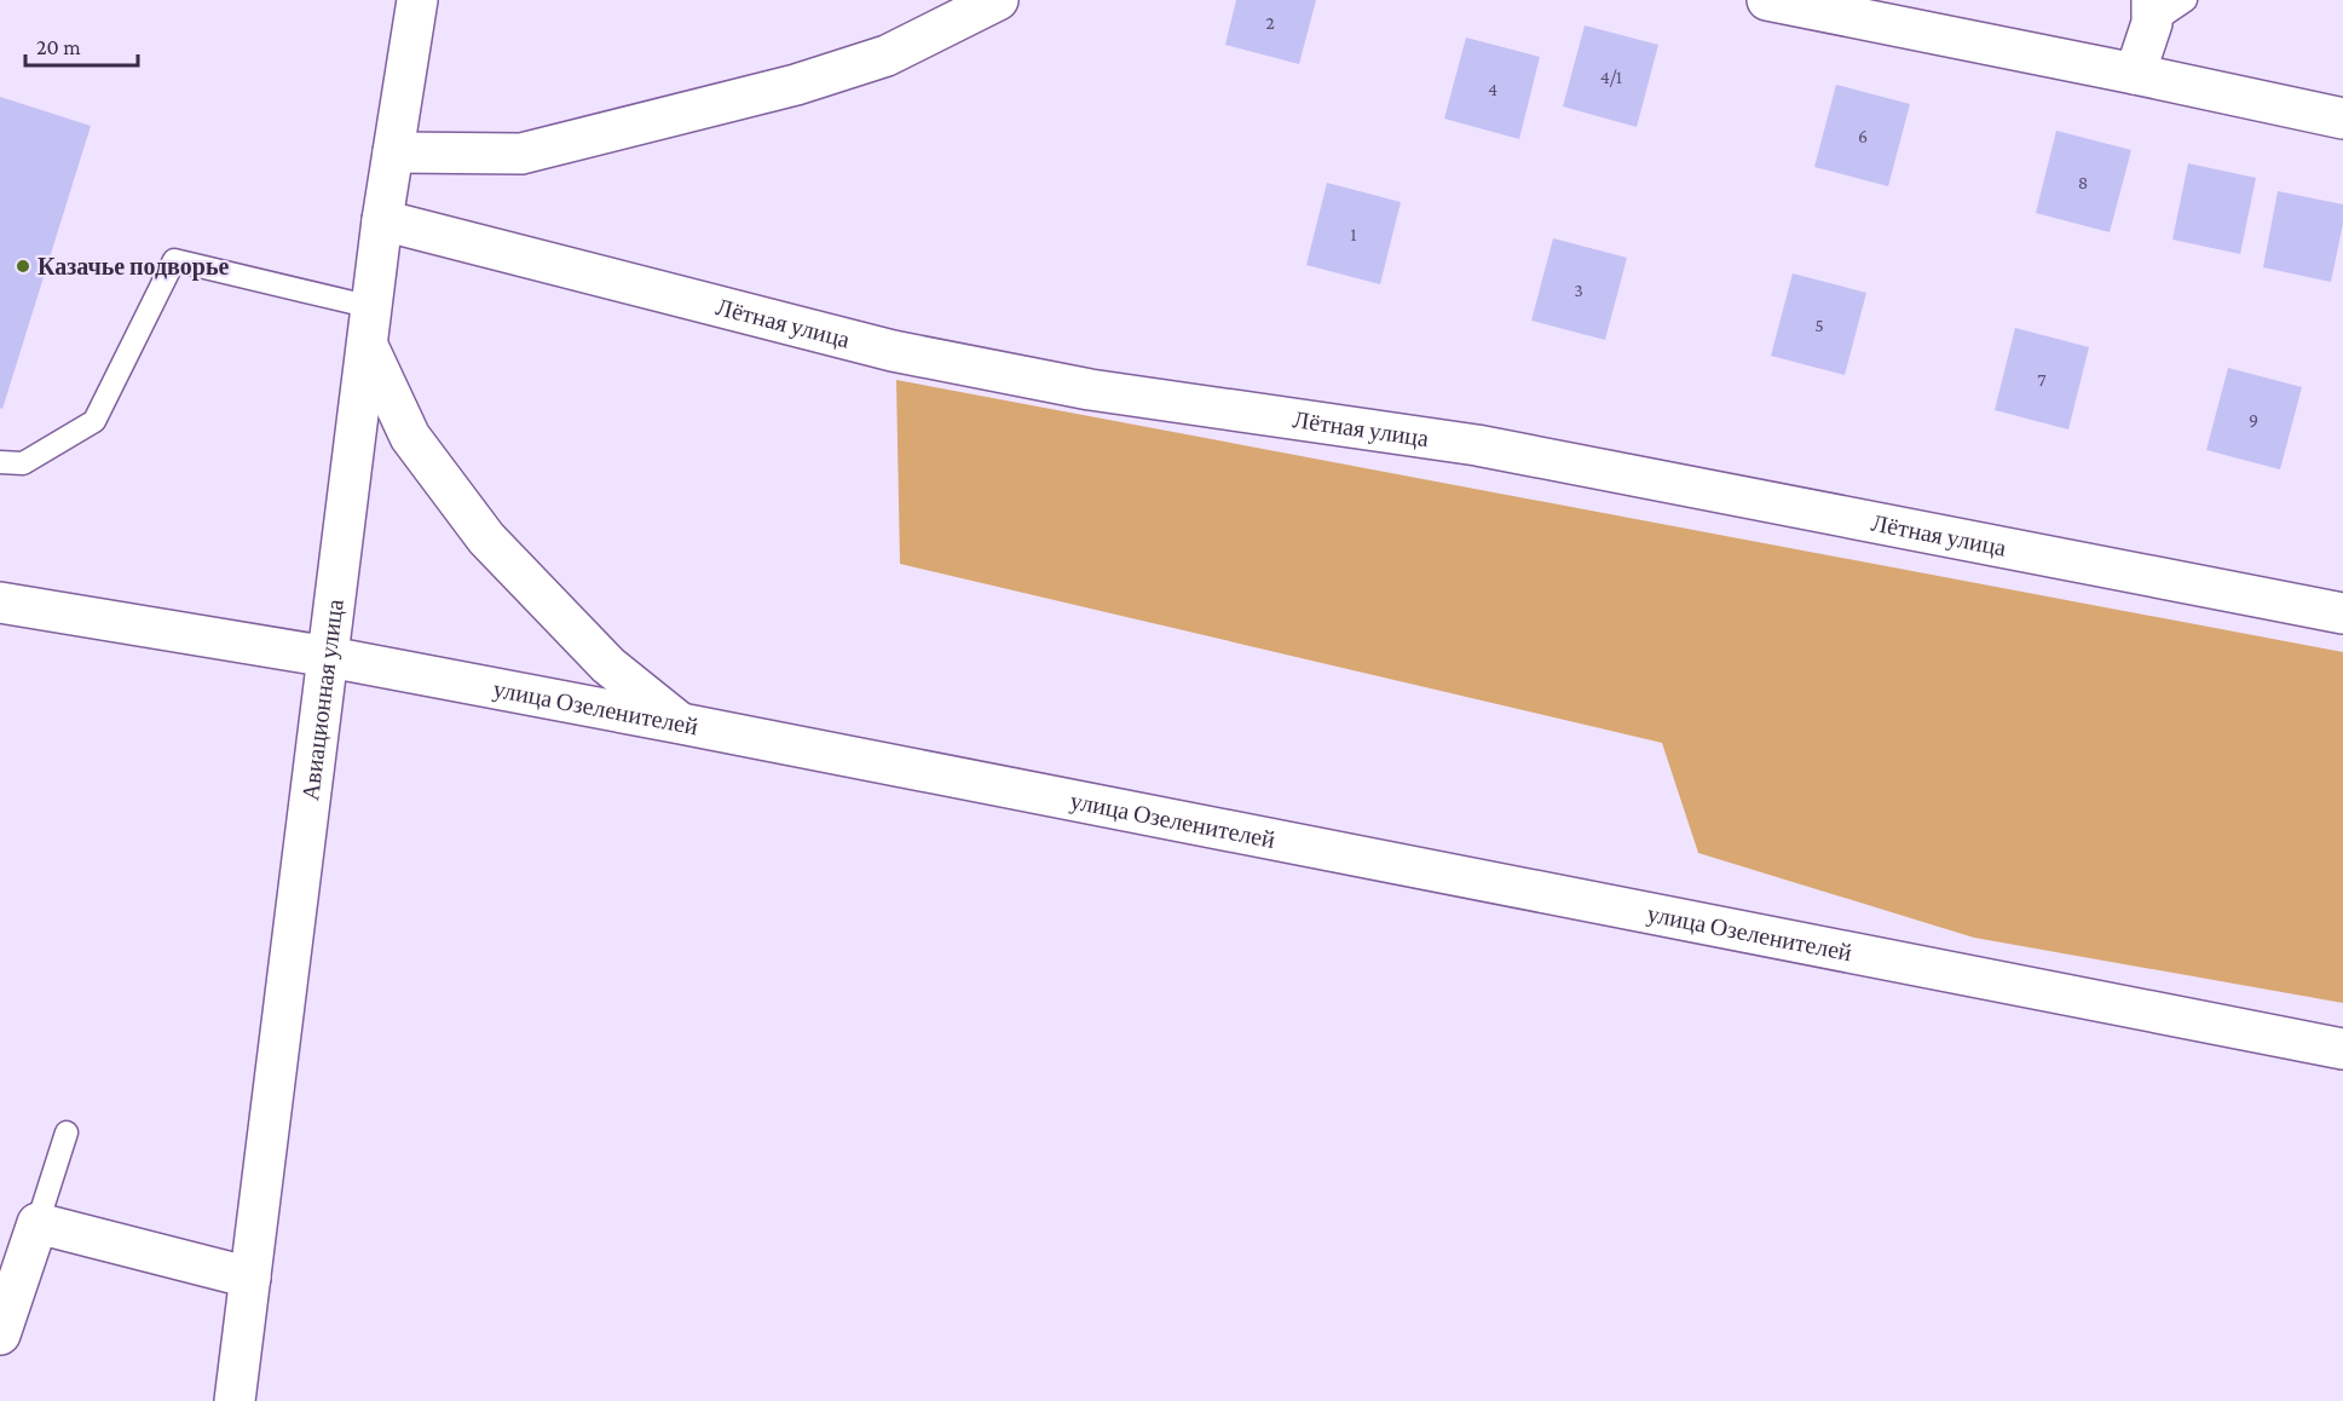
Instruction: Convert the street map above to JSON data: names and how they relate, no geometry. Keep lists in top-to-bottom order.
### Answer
{
  "streets": {
    "street": ["Лётная улица", "Авиационная улица", "улица Озеленителей"]
  },
  "crossings": [
    ["Лётная улица", "Авиационная улица"],
    ["Авиационная улица", "улица Озеленителей"]
  ],
  "places": ["Казачье подворье"],
  "house_numbers": [
    "2",
    "4/1",
    "4",
    "6",
    "8",
    "1",
    "3",
    "5",
    "7",
    "9"
  ],
  "scale_bar": "20 m"
}
